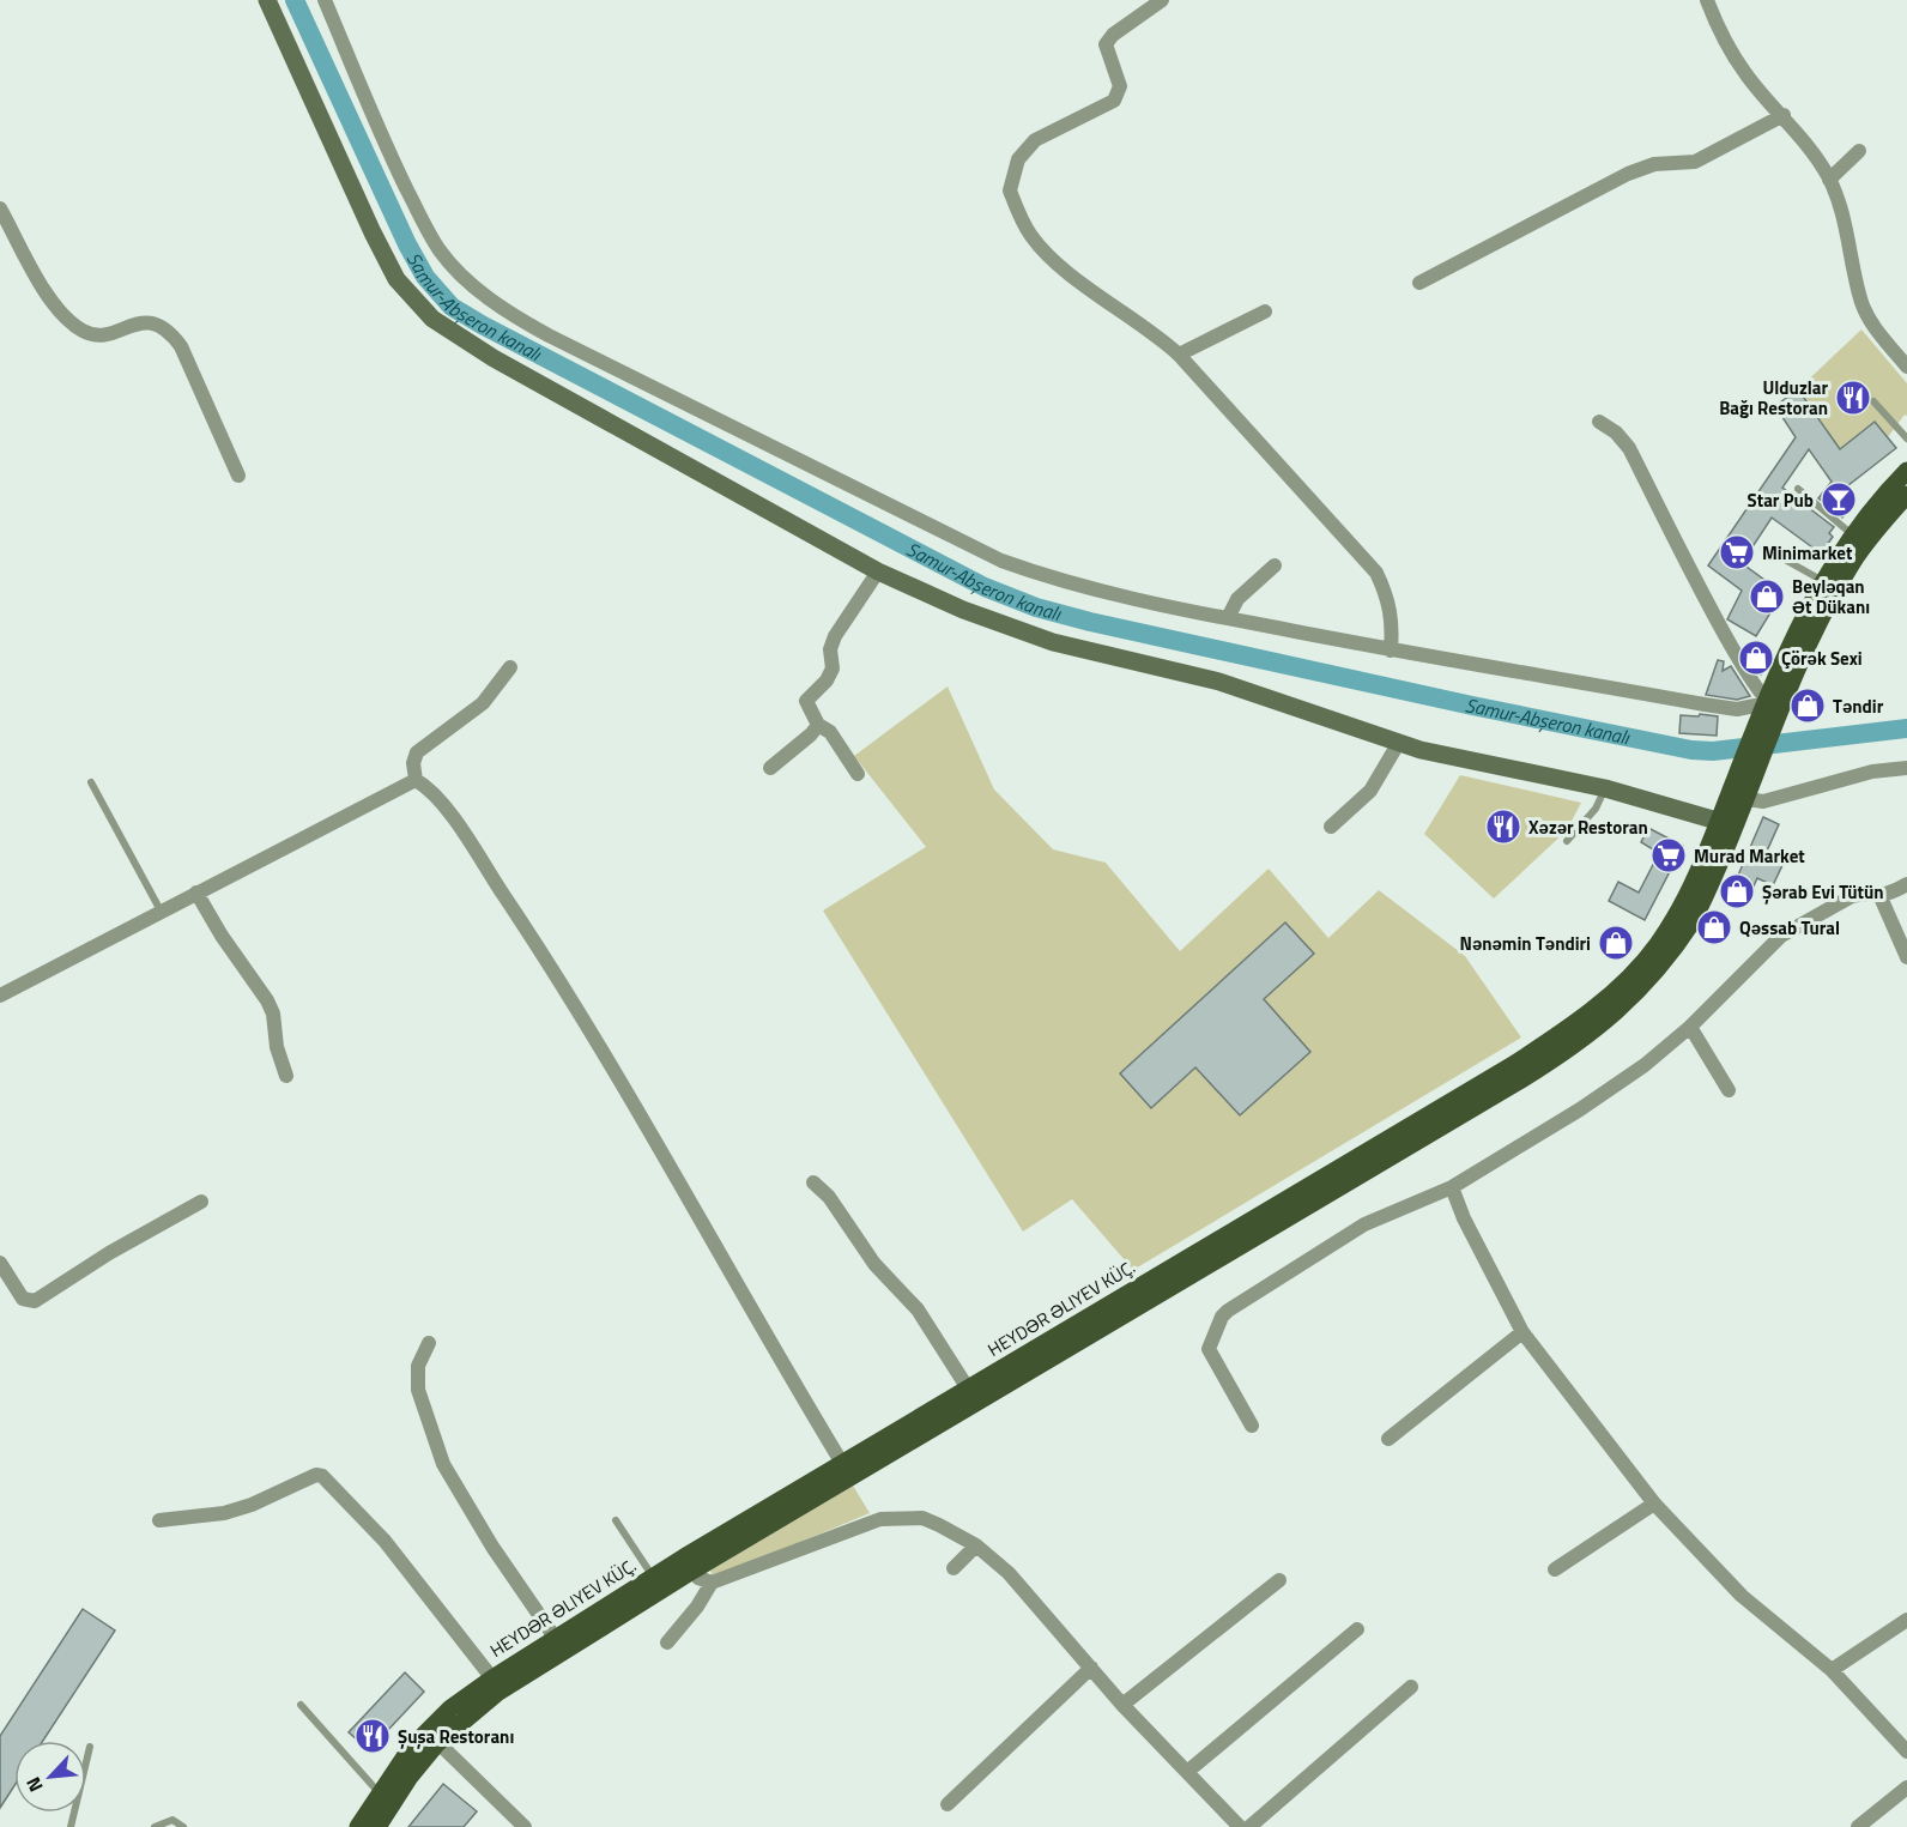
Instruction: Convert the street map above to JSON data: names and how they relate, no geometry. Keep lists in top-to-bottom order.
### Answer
{
  "streets": {
    "main road": ["HEYDƏR ƏLIYEV KÜÇ."]
  },
  "water": ["Samur-Abşeron kanalı"],
  "places": {
    "restaurant": ["Ulduzlar Bağı Restoran", "Xəzər Restoran", "Şuşa Restoranı"],
    "bar": ["Star Pub"],
    "supermarket": ["Minimarket", "Murad Market"],
    "shop": [
      "Beyləqan Ət Dükanı",
      "Çörək Sexi",
      "Təndir",
      "Şərab Evi Tütün",
      "Qəssab Tural",
      "Nənəmin Təndiri"
    ]
  },
  "north": "bottom left"
}
